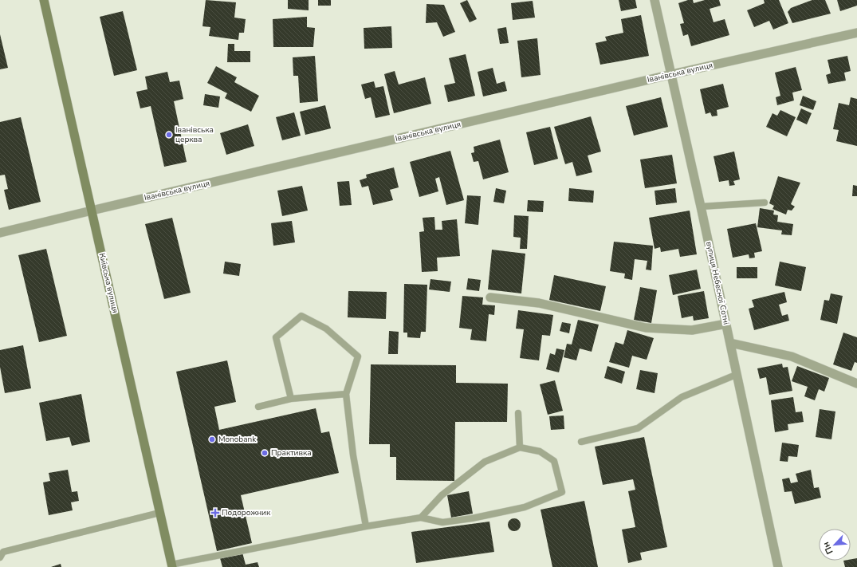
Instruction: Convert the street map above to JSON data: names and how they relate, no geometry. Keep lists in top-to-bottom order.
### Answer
{
  "streets": {
    "main road": ["Київська вулиця"],
    "street": ["Іванівська вулиця", "вулиця Небесної Сотні"]
  },
  "crossings": [
    ["Іванівська вулиця", "Київська вулиця"],
    ["Іванівська вулиця", "вулиця Небесної Сотні"]
  ],
  "places": {
    "other": ["Іванівська церква", "Monobank", "Практивка"],
    "health": ["Подорожник"]
  },
  "north": "bottom left"
}
